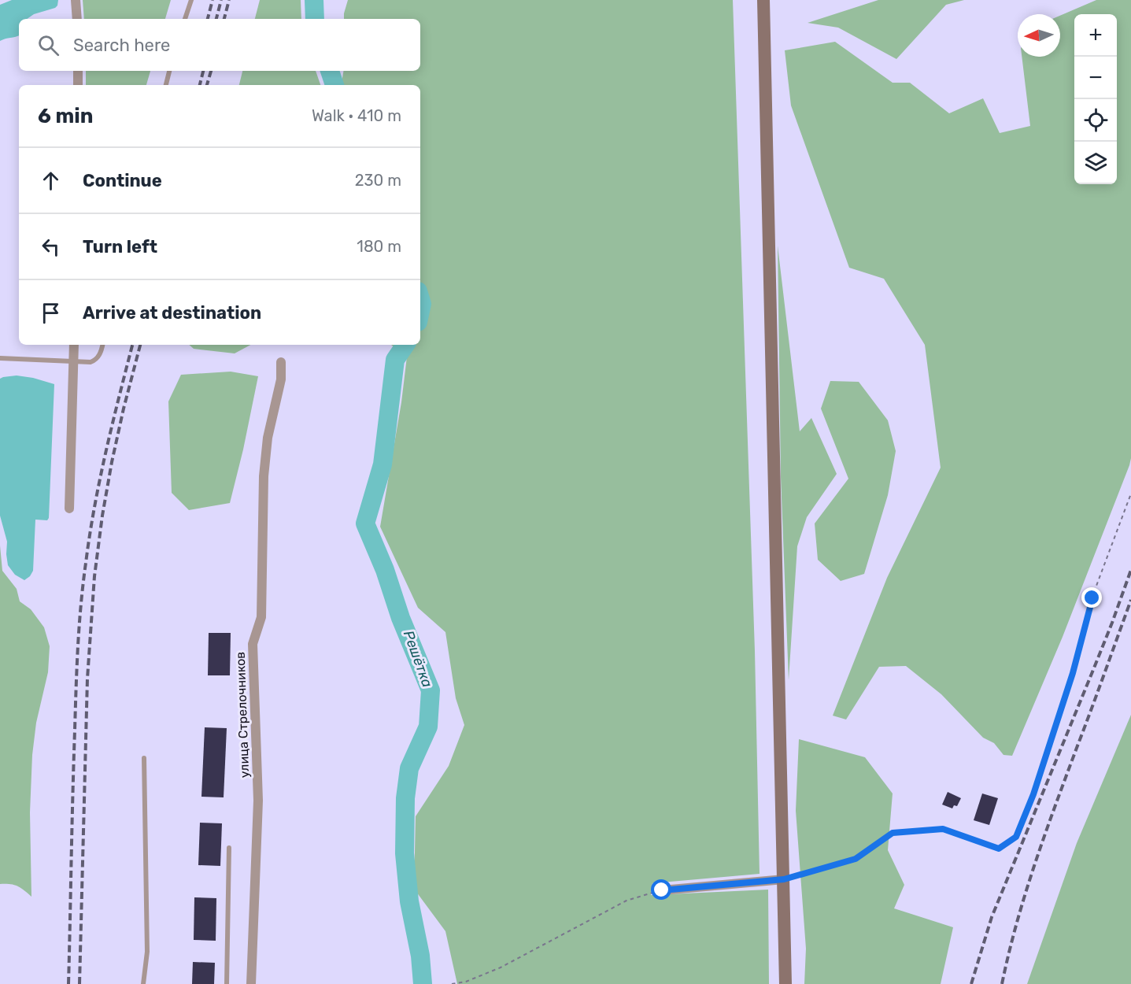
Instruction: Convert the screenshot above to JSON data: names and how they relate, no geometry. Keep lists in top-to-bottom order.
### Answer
{
  "streets": {
    "street": ["улица Стрелочников"]
  },
  "water": ["Решётка"],
  "north": "left",
  "page": {
    "map_buttons": ["+", "−"],
    "search": "Search here",
    "heading": ["6 min", "Walk · 410 m"],
    "list": [
      ["Continue", "230 m"],
      ["Turn left", "180 m"],
      "Arrive at destination"
    ]
  }
}
